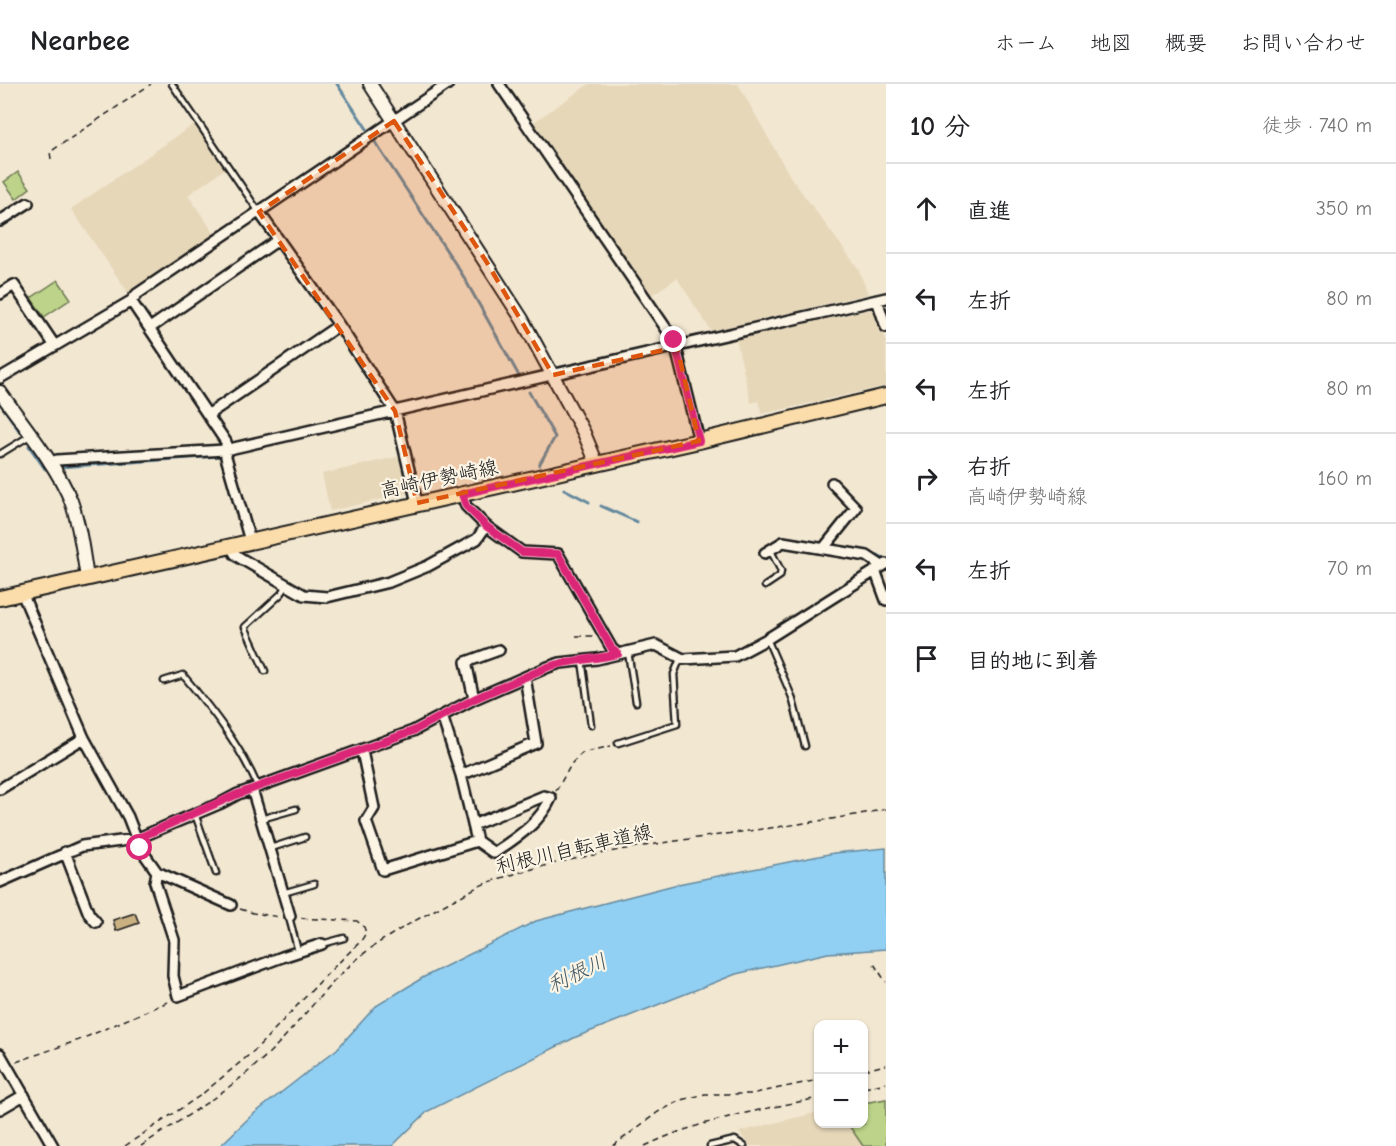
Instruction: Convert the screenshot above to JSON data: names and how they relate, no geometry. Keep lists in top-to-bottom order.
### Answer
{
  "streets": {
    "main road": ["高崎伊勢崎線"],
    "path": ["利根川自転車道線"]
  },
  "water": ["利根川"],
  "page": {
    "header": "Nearbee",
    "nav": [
      "ホーム",
      "地図",
      "概要",
      "お問い合わせ"
    ],
    "heading": ["10 分", "徒歩 · 740 m"],
    "list": [
      ["直進", "350 m"],
      ["左折", "80 m"],
      ["左折", "80 m"],
      ["右折", "高崎伊勢崎線", "160 m"],
      ["左折", "70 m"],
      "目的地に到着"
    ],
    "map_buttons": ["+", "−"]
  }
}
